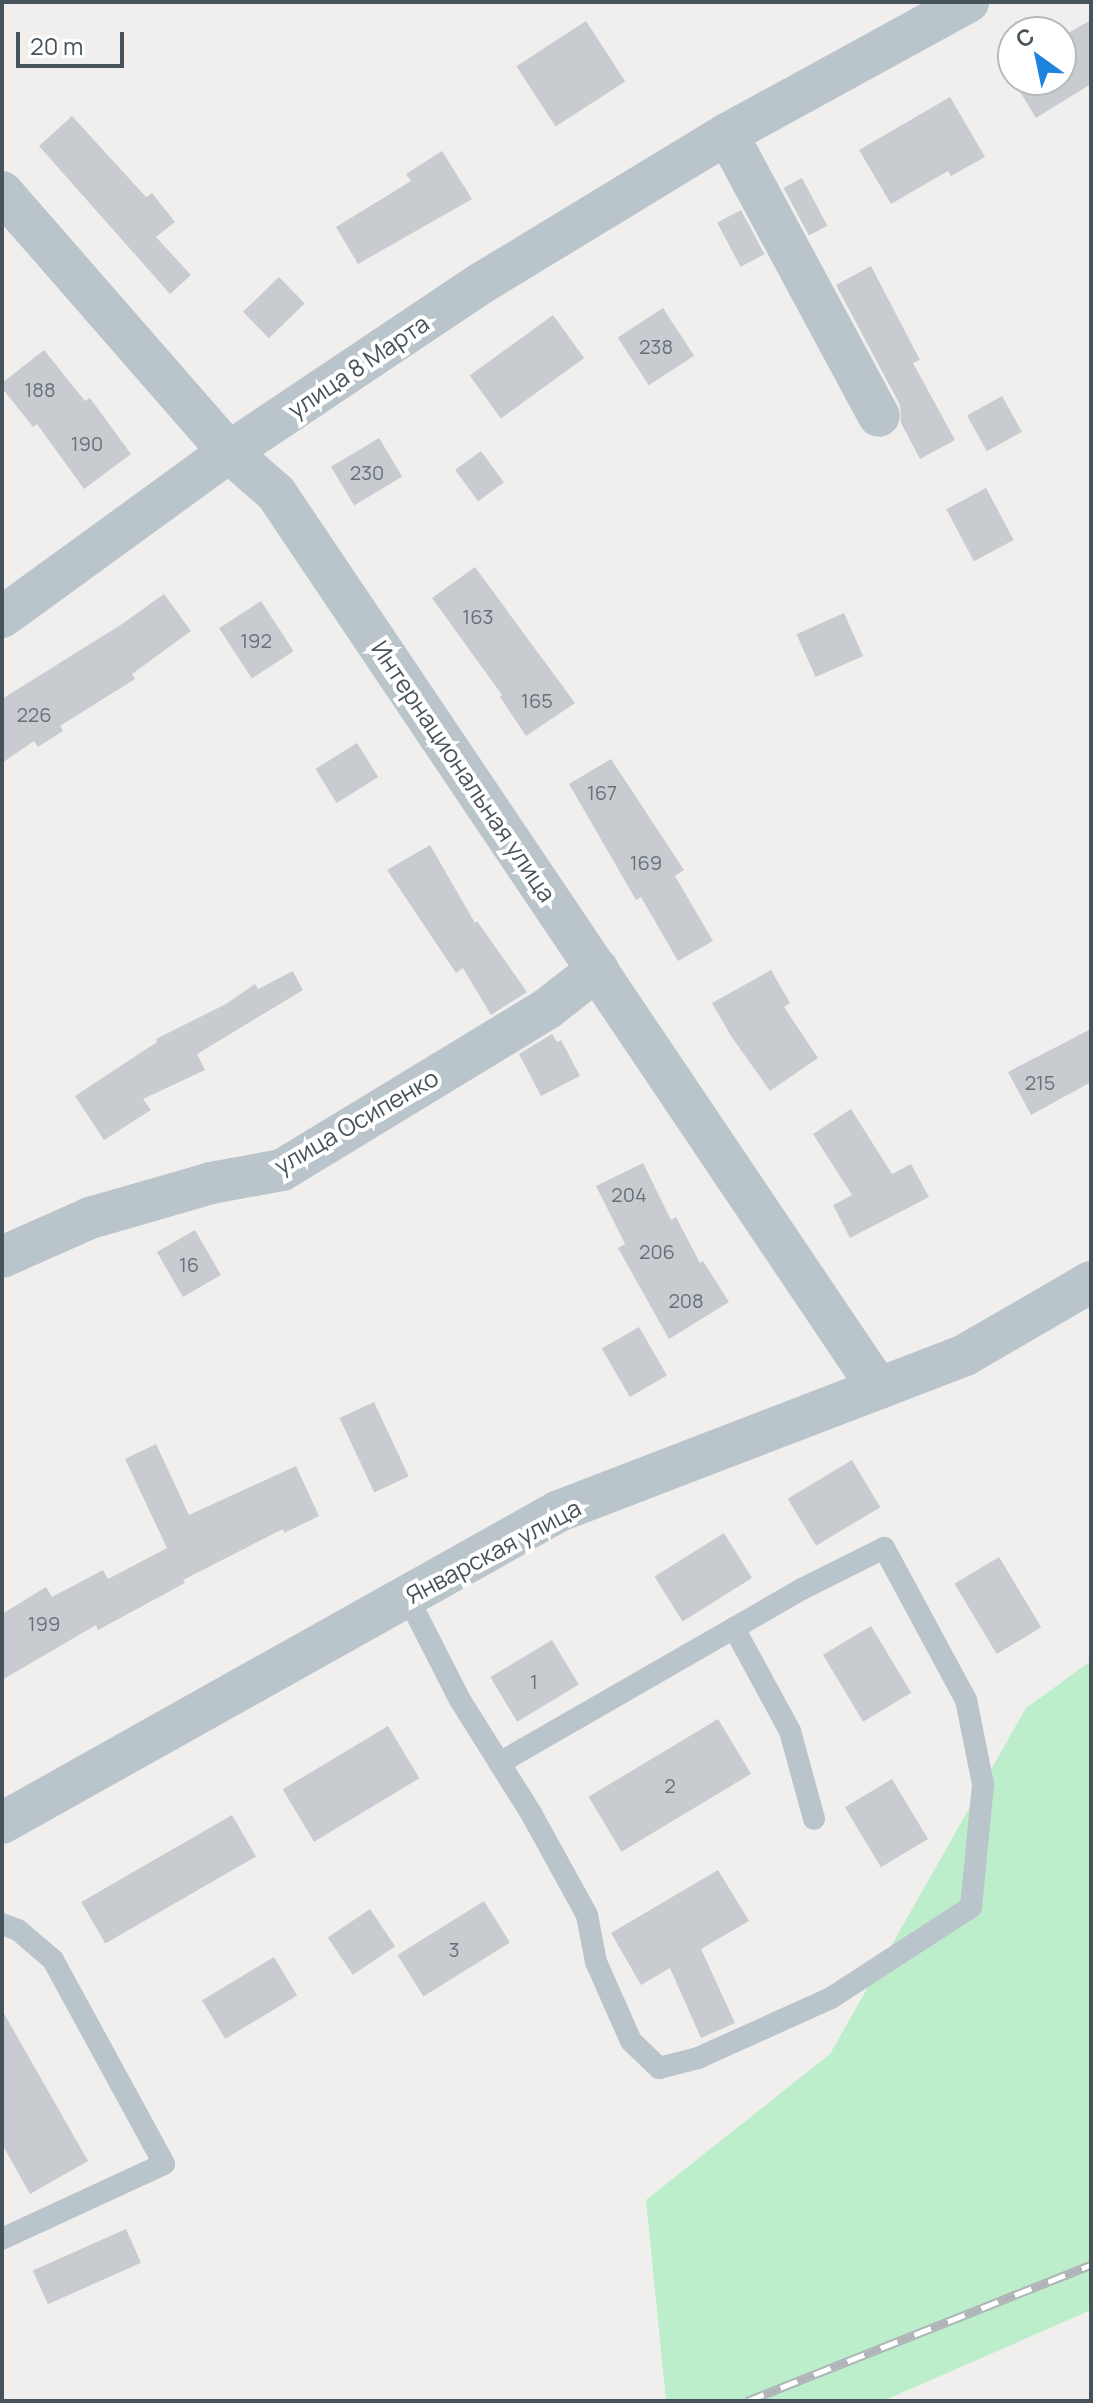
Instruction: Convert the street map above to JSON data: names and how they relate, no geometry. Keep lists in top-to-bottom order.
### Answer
{
  "streets": {
    "street": [
      "улица 8 Марта",
      "Интернациональная улица",
      "улица Осипенко",
      "Январская улица"
    ]
  },
  "crossings": [
    ["улица 8 Марта", "Интернациональная улица"],
    ["Интернациональная улица", "улица Осипенко"],
    ["Интернациональная улица", "Январская улица"]
  ],
  "house_numbers": [
    "238",
    "188",
    "190",
    "230",
    "163",
    "192",
    "165",
    "226",
    "167",
    "169",
    "215",
    "204",
    "206",
    "16",
    "208",
    "199",
    "1",
    "2",
    "3"
  ],
  "scale_bar": "20 m",
  "north": "top left"
}
